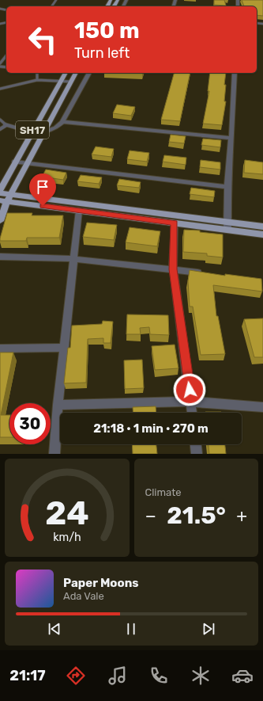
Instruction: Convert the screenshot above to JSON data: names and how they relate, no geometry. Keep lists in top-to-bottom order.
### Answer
{
  "streets": {
    "main road": ["SH17"]
  },
  "page": {
    "turn": ["150 m", "Turn left"],
    "limit": "30",
    "trip": "21:18 · 1 min · 270 m",
    "tile": "Climate",
    "heat": ["−", "21.5°", "+"],
    "song": ["Paper Moons", "Ada Vale"],
    "tabs": "21:17",
    "gauge": ["24", "km/h"]
  }
}
